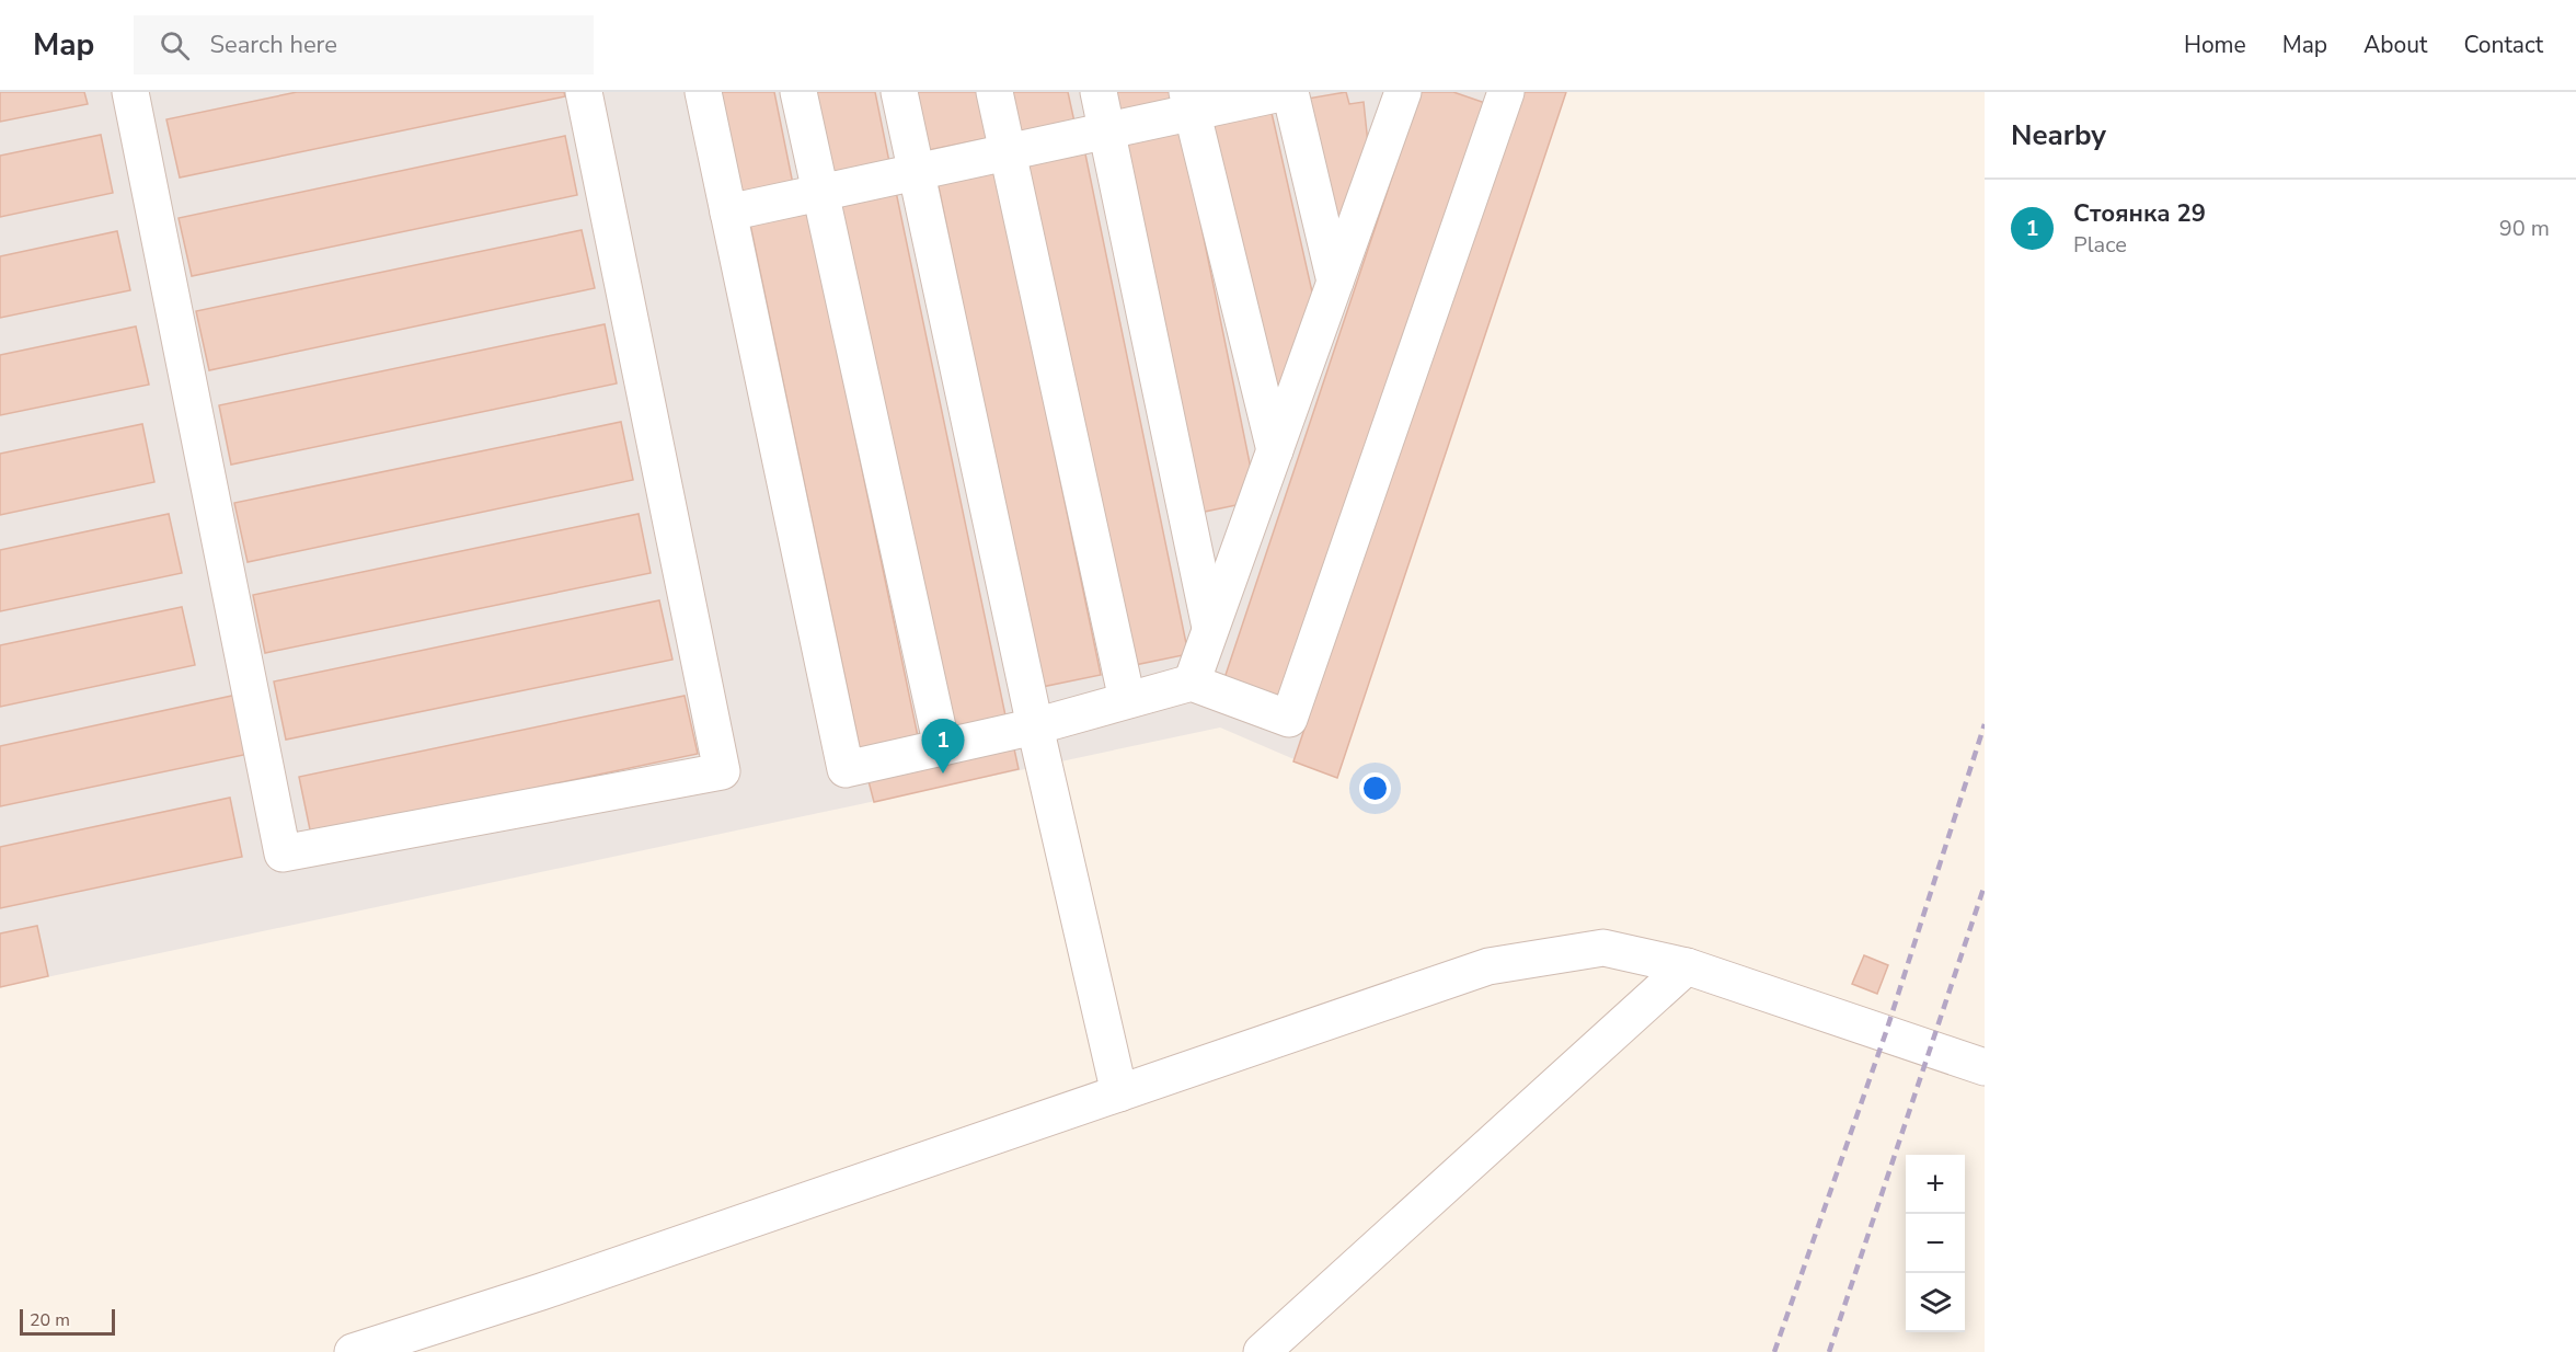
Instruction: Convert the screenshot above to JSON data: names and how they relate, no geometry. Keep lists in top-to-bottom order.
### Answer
{
  "scale_bar": "20 m",
  "page": {
    "header": "Map",
    "search": "Search here",
    "nav": [
      "Home",
      "Map",
      "About",
      "Contact"
    ],
    "heading": "Nearby",
    "list": [
      {
        "mark": "1",
        "name": "Стоянка 29",
        "note": "Place",
        "value": "90 m"
      }
    ],
    "pins": "1",
    "map_buttons": ["+", "−"],
    "scale": "20 m"
  }
}
